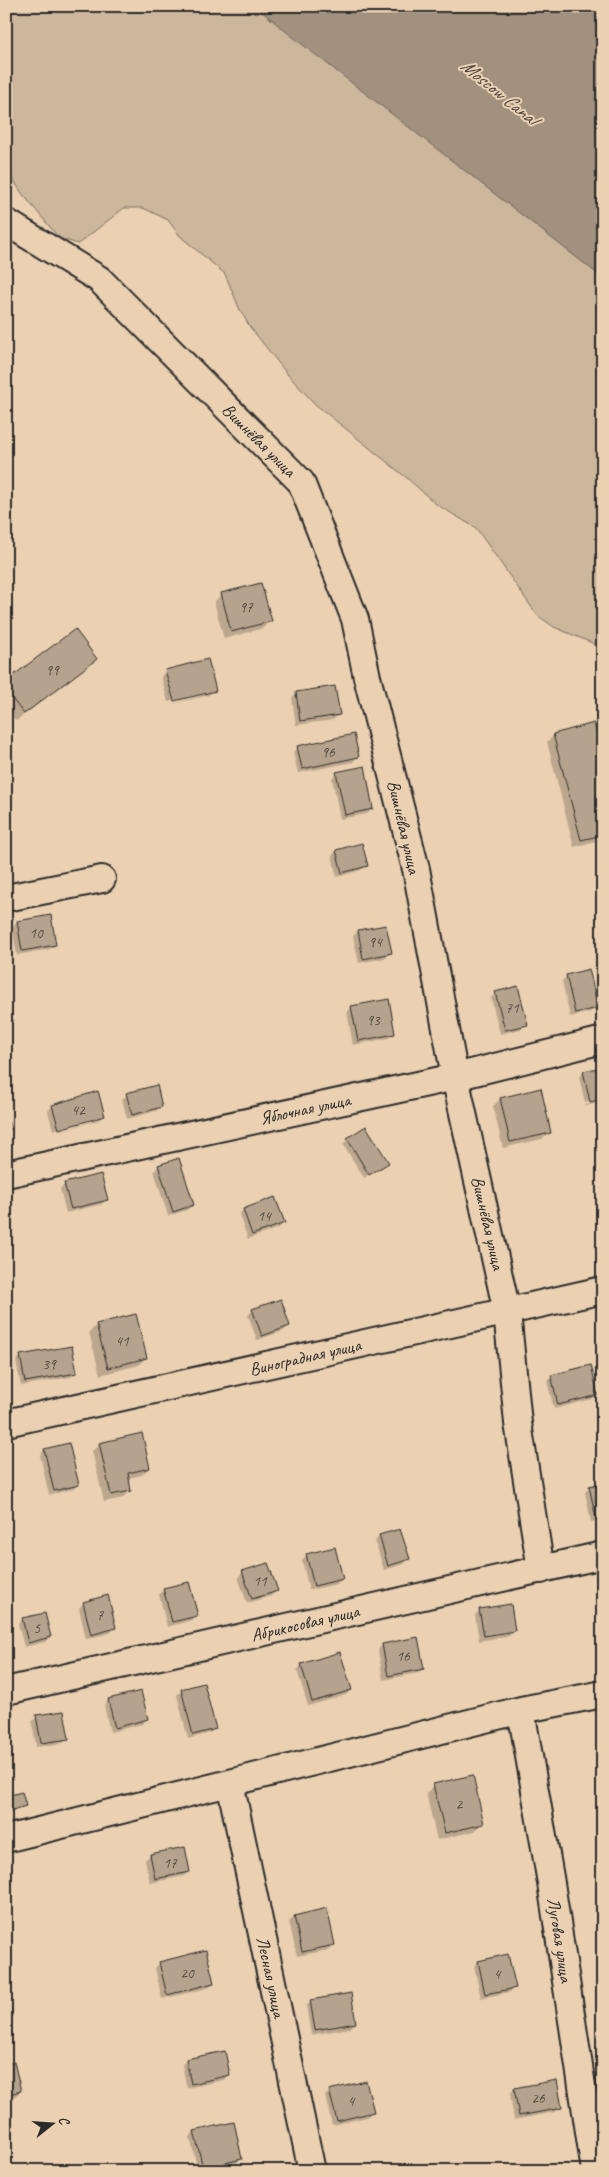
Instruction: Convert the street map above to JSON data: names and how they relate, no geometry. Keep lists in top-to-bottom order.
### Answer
{
  "streets": {
    "street": [
      "Вишнёвая улица",
      "Яблочная улица",
      "Виноградная улица",
      "Абрикосовая улица",
      "Луговая улица",
      "Лесная улица"
    ]
  },
  "crossings": [
    ["Вишнёвая улица", "Яблочная улица"],
    ["Вишнёвая улица", "Виноградная улица"],
    ["Вишнёвая улица", "Абрикосовая улица"]
  ],
  "water": ["Moscow Canal"],
  "house_numbers": [
    "97",
    "99",
    "96",
    "10",
    "94",
    "71",
    "93",
    "42",
    "14",
    "41",
    "39",
    "11",
    "7",
    "5",
    "16",
    "2",
    "17",
    "20",
    "4",
    "26",
    "4"
  ],
  "north": "right"
}
